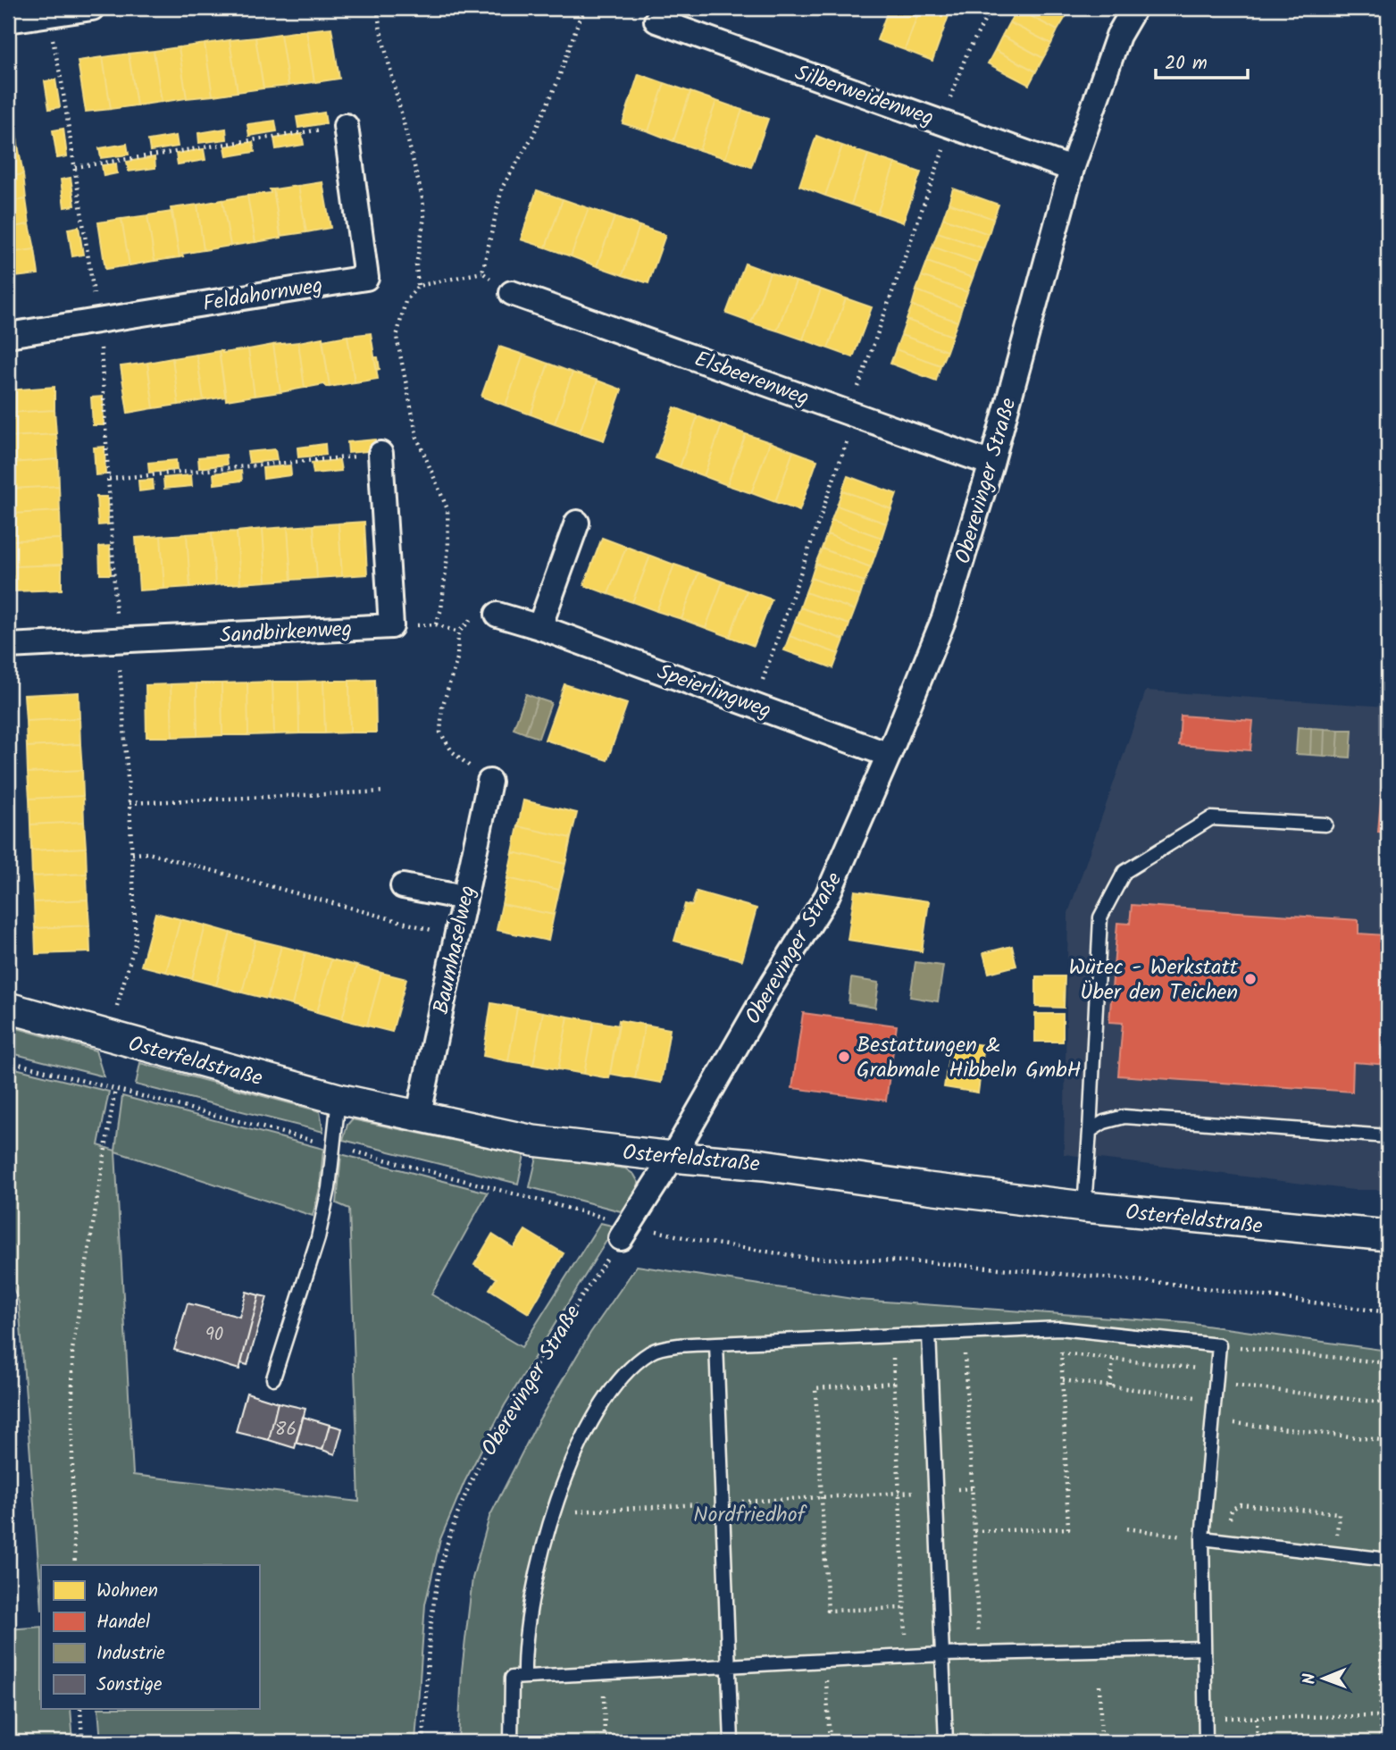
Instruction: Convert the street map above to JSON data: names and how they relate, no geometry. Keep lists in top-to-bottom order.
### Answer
{
  "streets": {
    "street": [
      "Silberweidenweg",
      "Feldahornweg",
      "Elsbeerenweg",
      "Oberevinger Straße",
      "Sandbirkenweg",
      "Speierlingweg",
      "Baumhaselweg",
      "Osterfeldstraße"
    ]
  },
  "crossings": [
    ["Silberweidenweg", "Oberevinger Straße"],
    ["Elsbeerenweg", "Oberevinger Straße"],
    ["Oberevinger Straße", "Speierlingweg"],
    ["Oberevinger Straße", "Osterfeldstraße"],
    ["Baumhaselweg", "Osterfeldstraße"]
  ],
  "parks": ["Nordfriedhof"],
  "places": ["Wütec - Werkstatt Über den Teichen", "Bestattungen & Grabmale Hibbeln GmbH"],
  "house_numbers": ["90", "86"],
  "legend": [
    "Wohnen",
    "Handel",
    "Industrie",
    "Sonstige"
  ],
  "scale_bar": "20 m",
  "north": "left"
}
